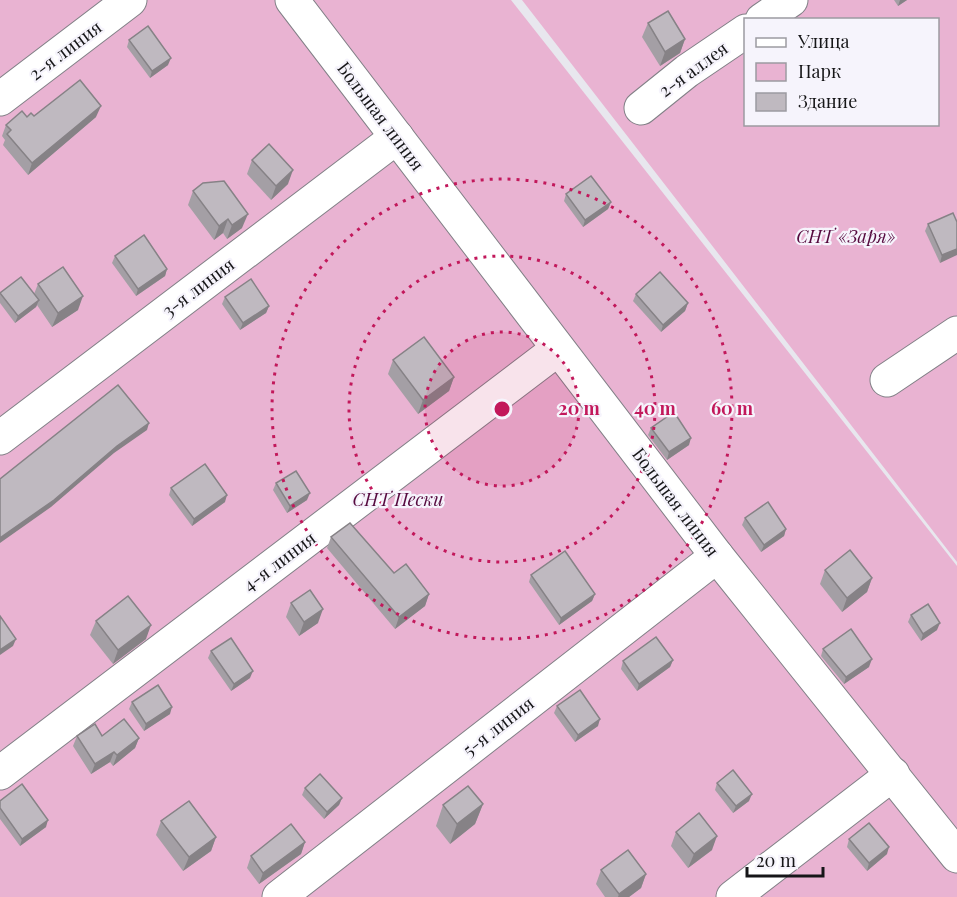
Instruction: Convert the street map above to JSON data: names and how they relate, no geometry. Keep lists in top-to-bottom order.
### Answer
{
  "streets": {
    "street": [
      "2-я линия",
      "2-я аллея",
      "Большая линия",
      "3-я линия",
      "4-я линия",
      "5-я линия"
    ]
  },
  "crossings": [
    ["Большая линия", "3-я линия"],
    ["Большая линия", "4-я линия"],
    ["Большая линия", "5-я линия"]
  ],
  "parks": ["СНТ «Заря»", "СНТ Пески"],
  "legend": ["Улица", "Парк", "Здание"],
  "scale_bar": "20 m",
  "rings": ["20 m", "40 m", "60 m"]
}
